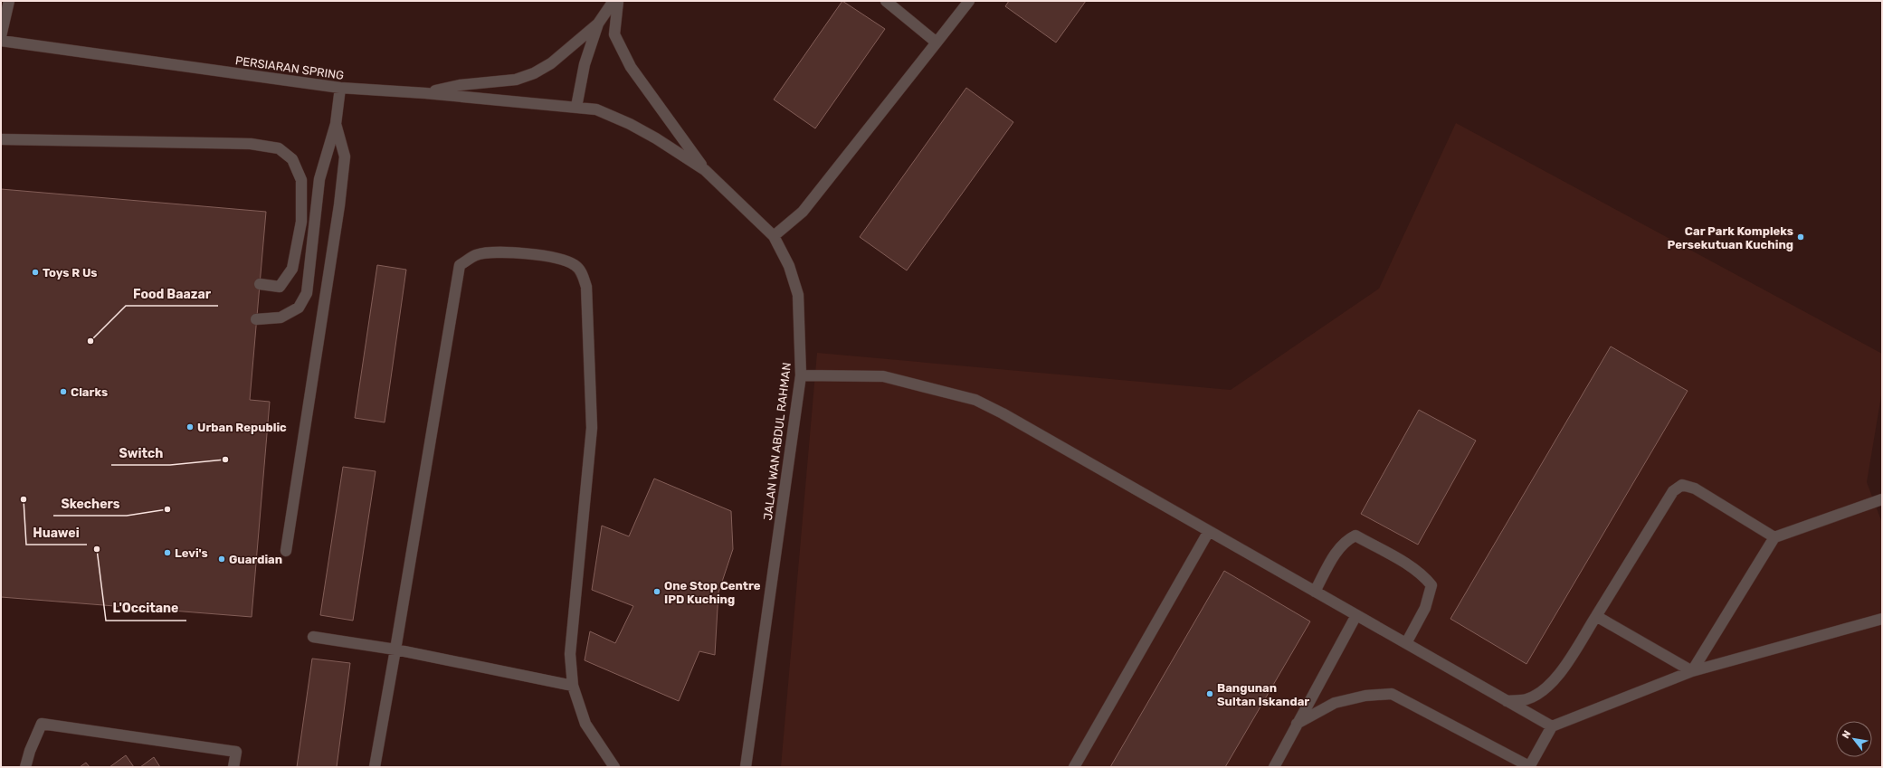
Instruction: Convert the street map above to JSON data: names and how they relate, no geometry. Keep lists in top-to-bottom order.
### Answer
{
  "streets": {
    "street": ["PERSIARAN SPRING", "JALAN WAN ABDUL RAHMAN"]
  },
  "crossings": [
    ["PERSIARAN SPRING", "JALAN WAN ABDUL RAHMAN"]
  ],
  "places": [
    "Car Park Kompleks Persekutuan Kuching",
    "Toys R Us",
    "Food Baazar",
    "Clarks",
    "Urban Republic",
    "Switch",
    "Huawei",
    "Skechers",
    "L'Occitane",
    "Levi's",
    "Guardian",
    "One Stop Centre IPD Kuching",
    "Bangunan Sultan Iskandar"
  ],
  "north": "top left"
}
